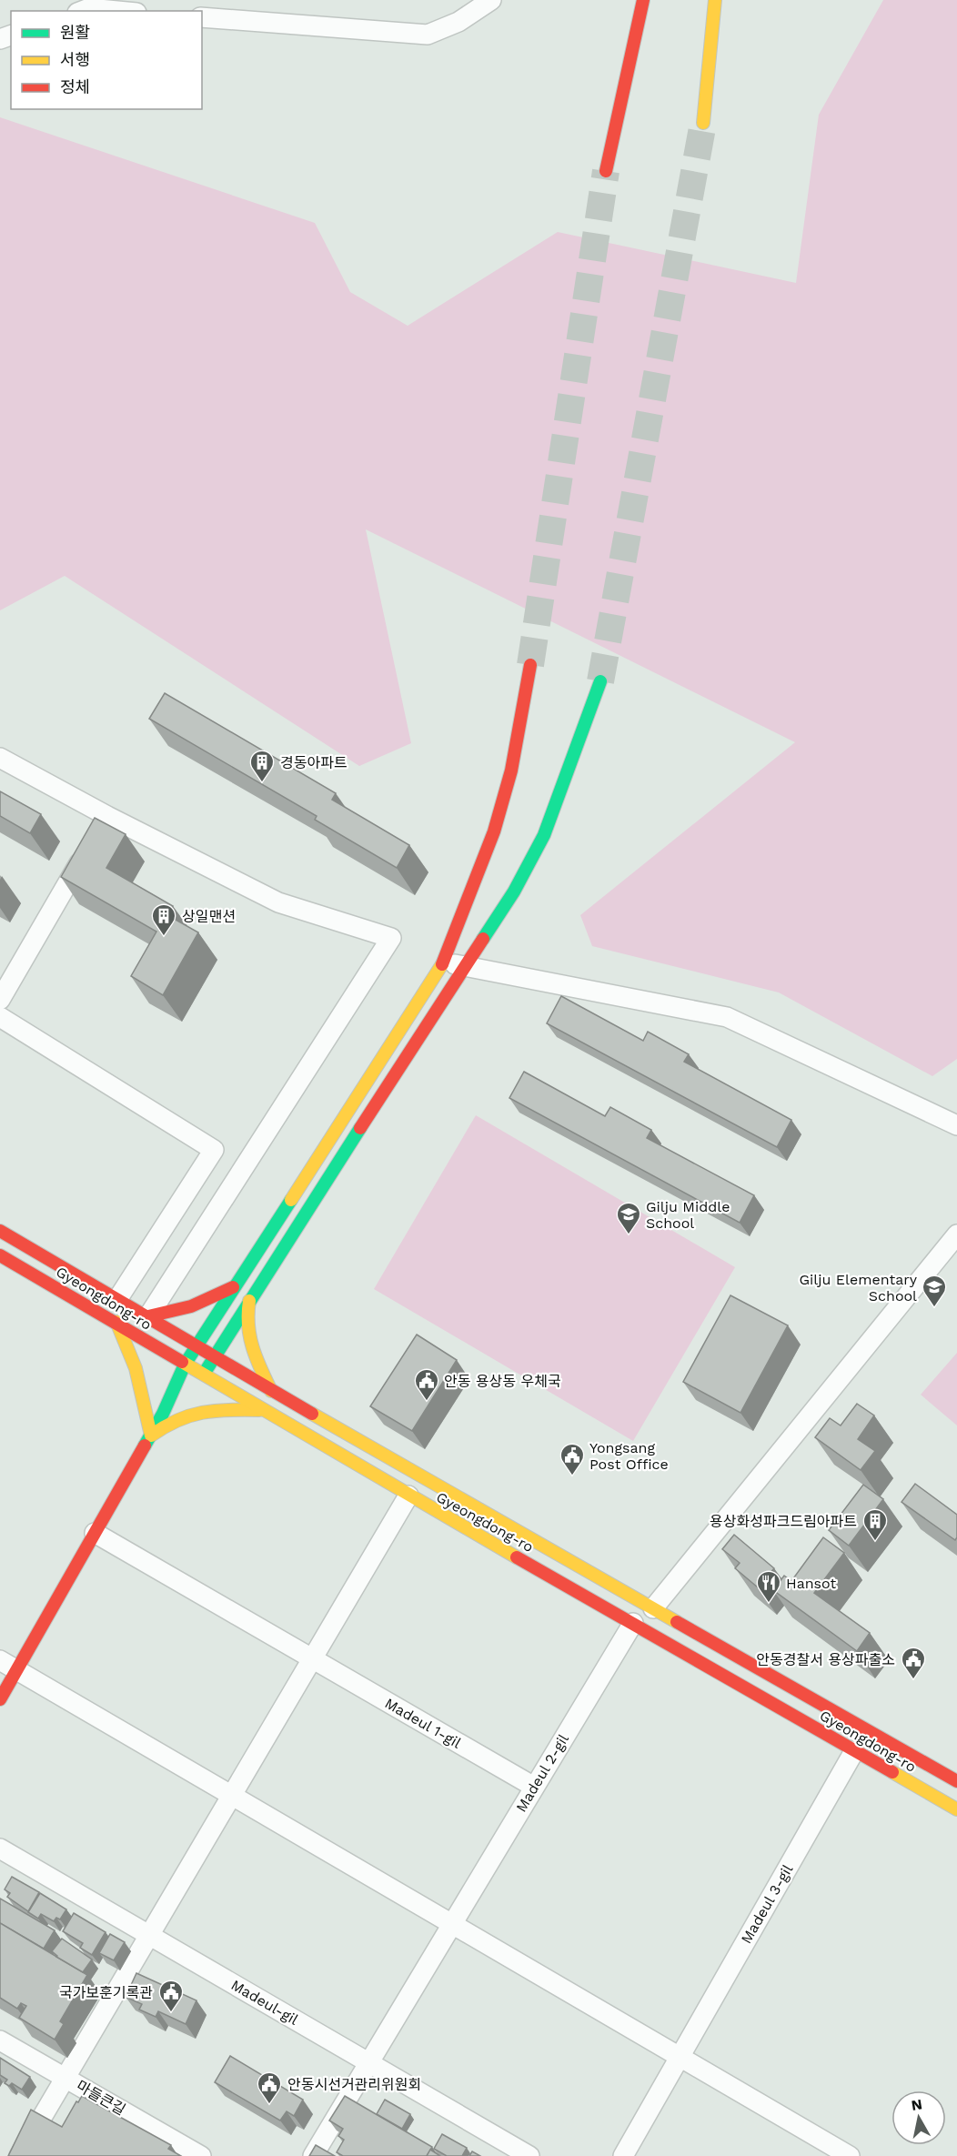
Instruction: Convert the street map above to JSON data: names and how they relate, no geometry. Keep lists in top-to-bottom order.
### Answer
{
  "streets": {
    "street": [
      "Gyeongdong-ro",
      "Madeul 1-gil",
      "Madeul 2-gil",
      "Madeul 3-gil",
      "Madeul-gil",
      "마들큰길"
    ]
  },
  "crossings": [
    ["Gyeongdong-ro", "Madeul 2-gil"],
    ["Gyeongdong-ro", "Madeul 3-gil"],
    ["Madeul 1-gil", "Madeul 2-gil"],
    ["Madeul 2-gil", "Madeul-gil"]
  ],
  "places": {
    "building": ["경동아파트", "상일맨션", "용상화성파크드림아파트"],
    "school or university": ["Gilju Middle School", "Gilju Elementary School"],
    "public building": [
      "안동 용상동 우체국",
      "Yongsang Post Office",
      "안동경찰서 용상파출소",
      "국가보훈기록관",
      "안동시선거관리위원회"
    ],
    "restaurant": ["Hansot"]
  },
  "legend": ["원활", "서행", "정체"],
  "north": "top"
}
